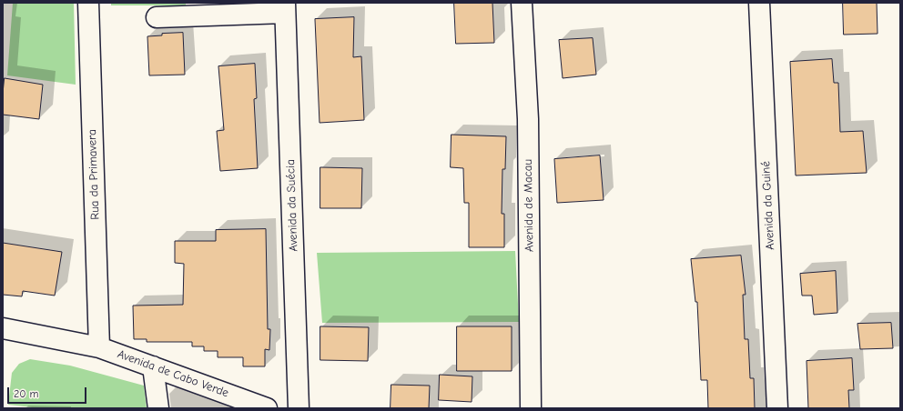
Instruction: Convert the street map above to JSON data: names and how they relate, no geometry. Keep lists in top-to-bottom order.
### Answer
{
  "streets": {
    "street": [
      "Rua da Primavera",
      "Avenida da Suécia",
      "Avenida de Macau",
      "Avenida da Guiné",
      "Avenida de Cabo Verde"
    ]
  },
  "crossings": [
    ["Rua da Primavera", "Avenida de Cabo Verde"]
  ],
  "scale_bar": "20 m"
}
